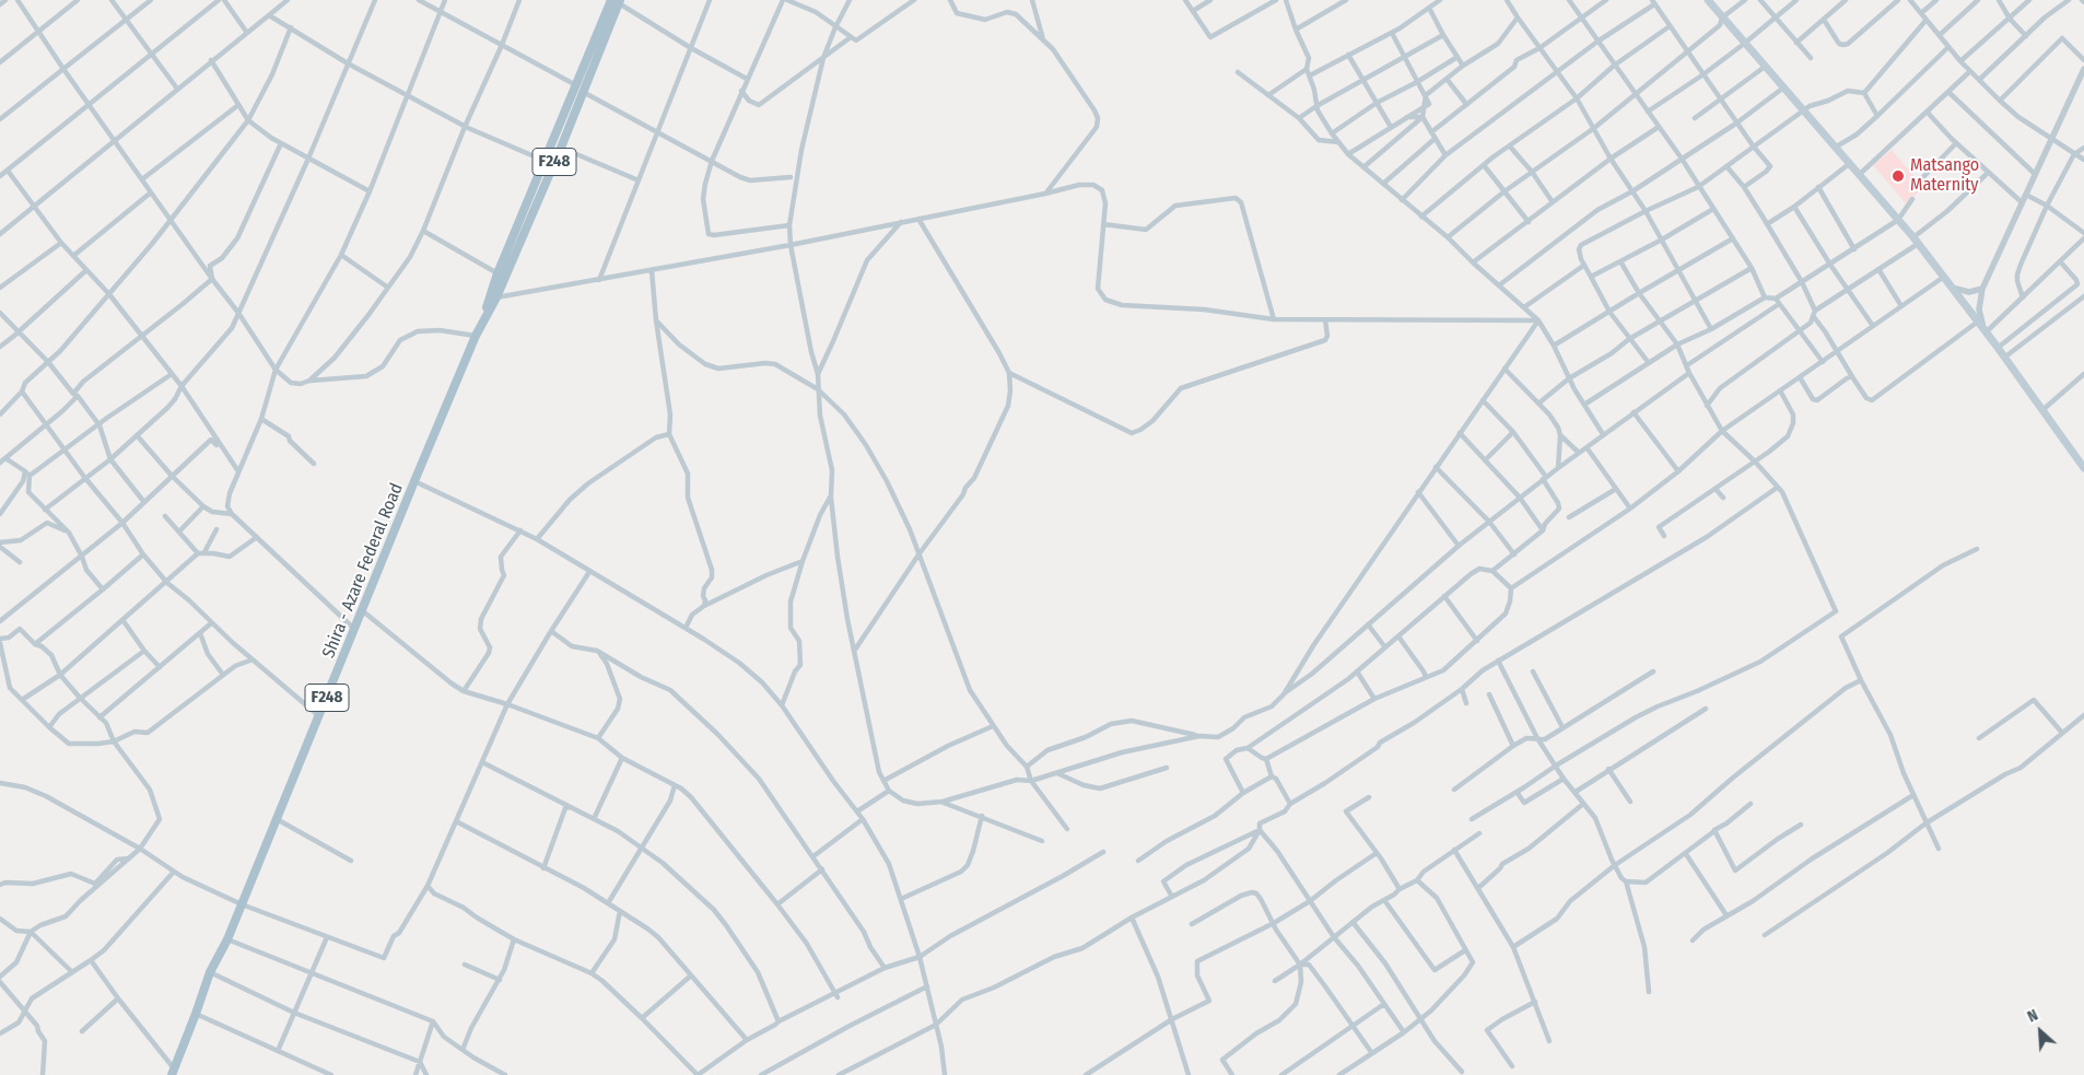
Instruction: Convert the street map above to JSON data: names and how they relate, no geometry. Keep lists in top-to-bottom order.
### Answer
{
  "streets": {
    "main road": ["F248", "Shira - Azare Federal Road"]
  },
  "places": ["Matsango Maternity"],
  "north": "top left"
}
